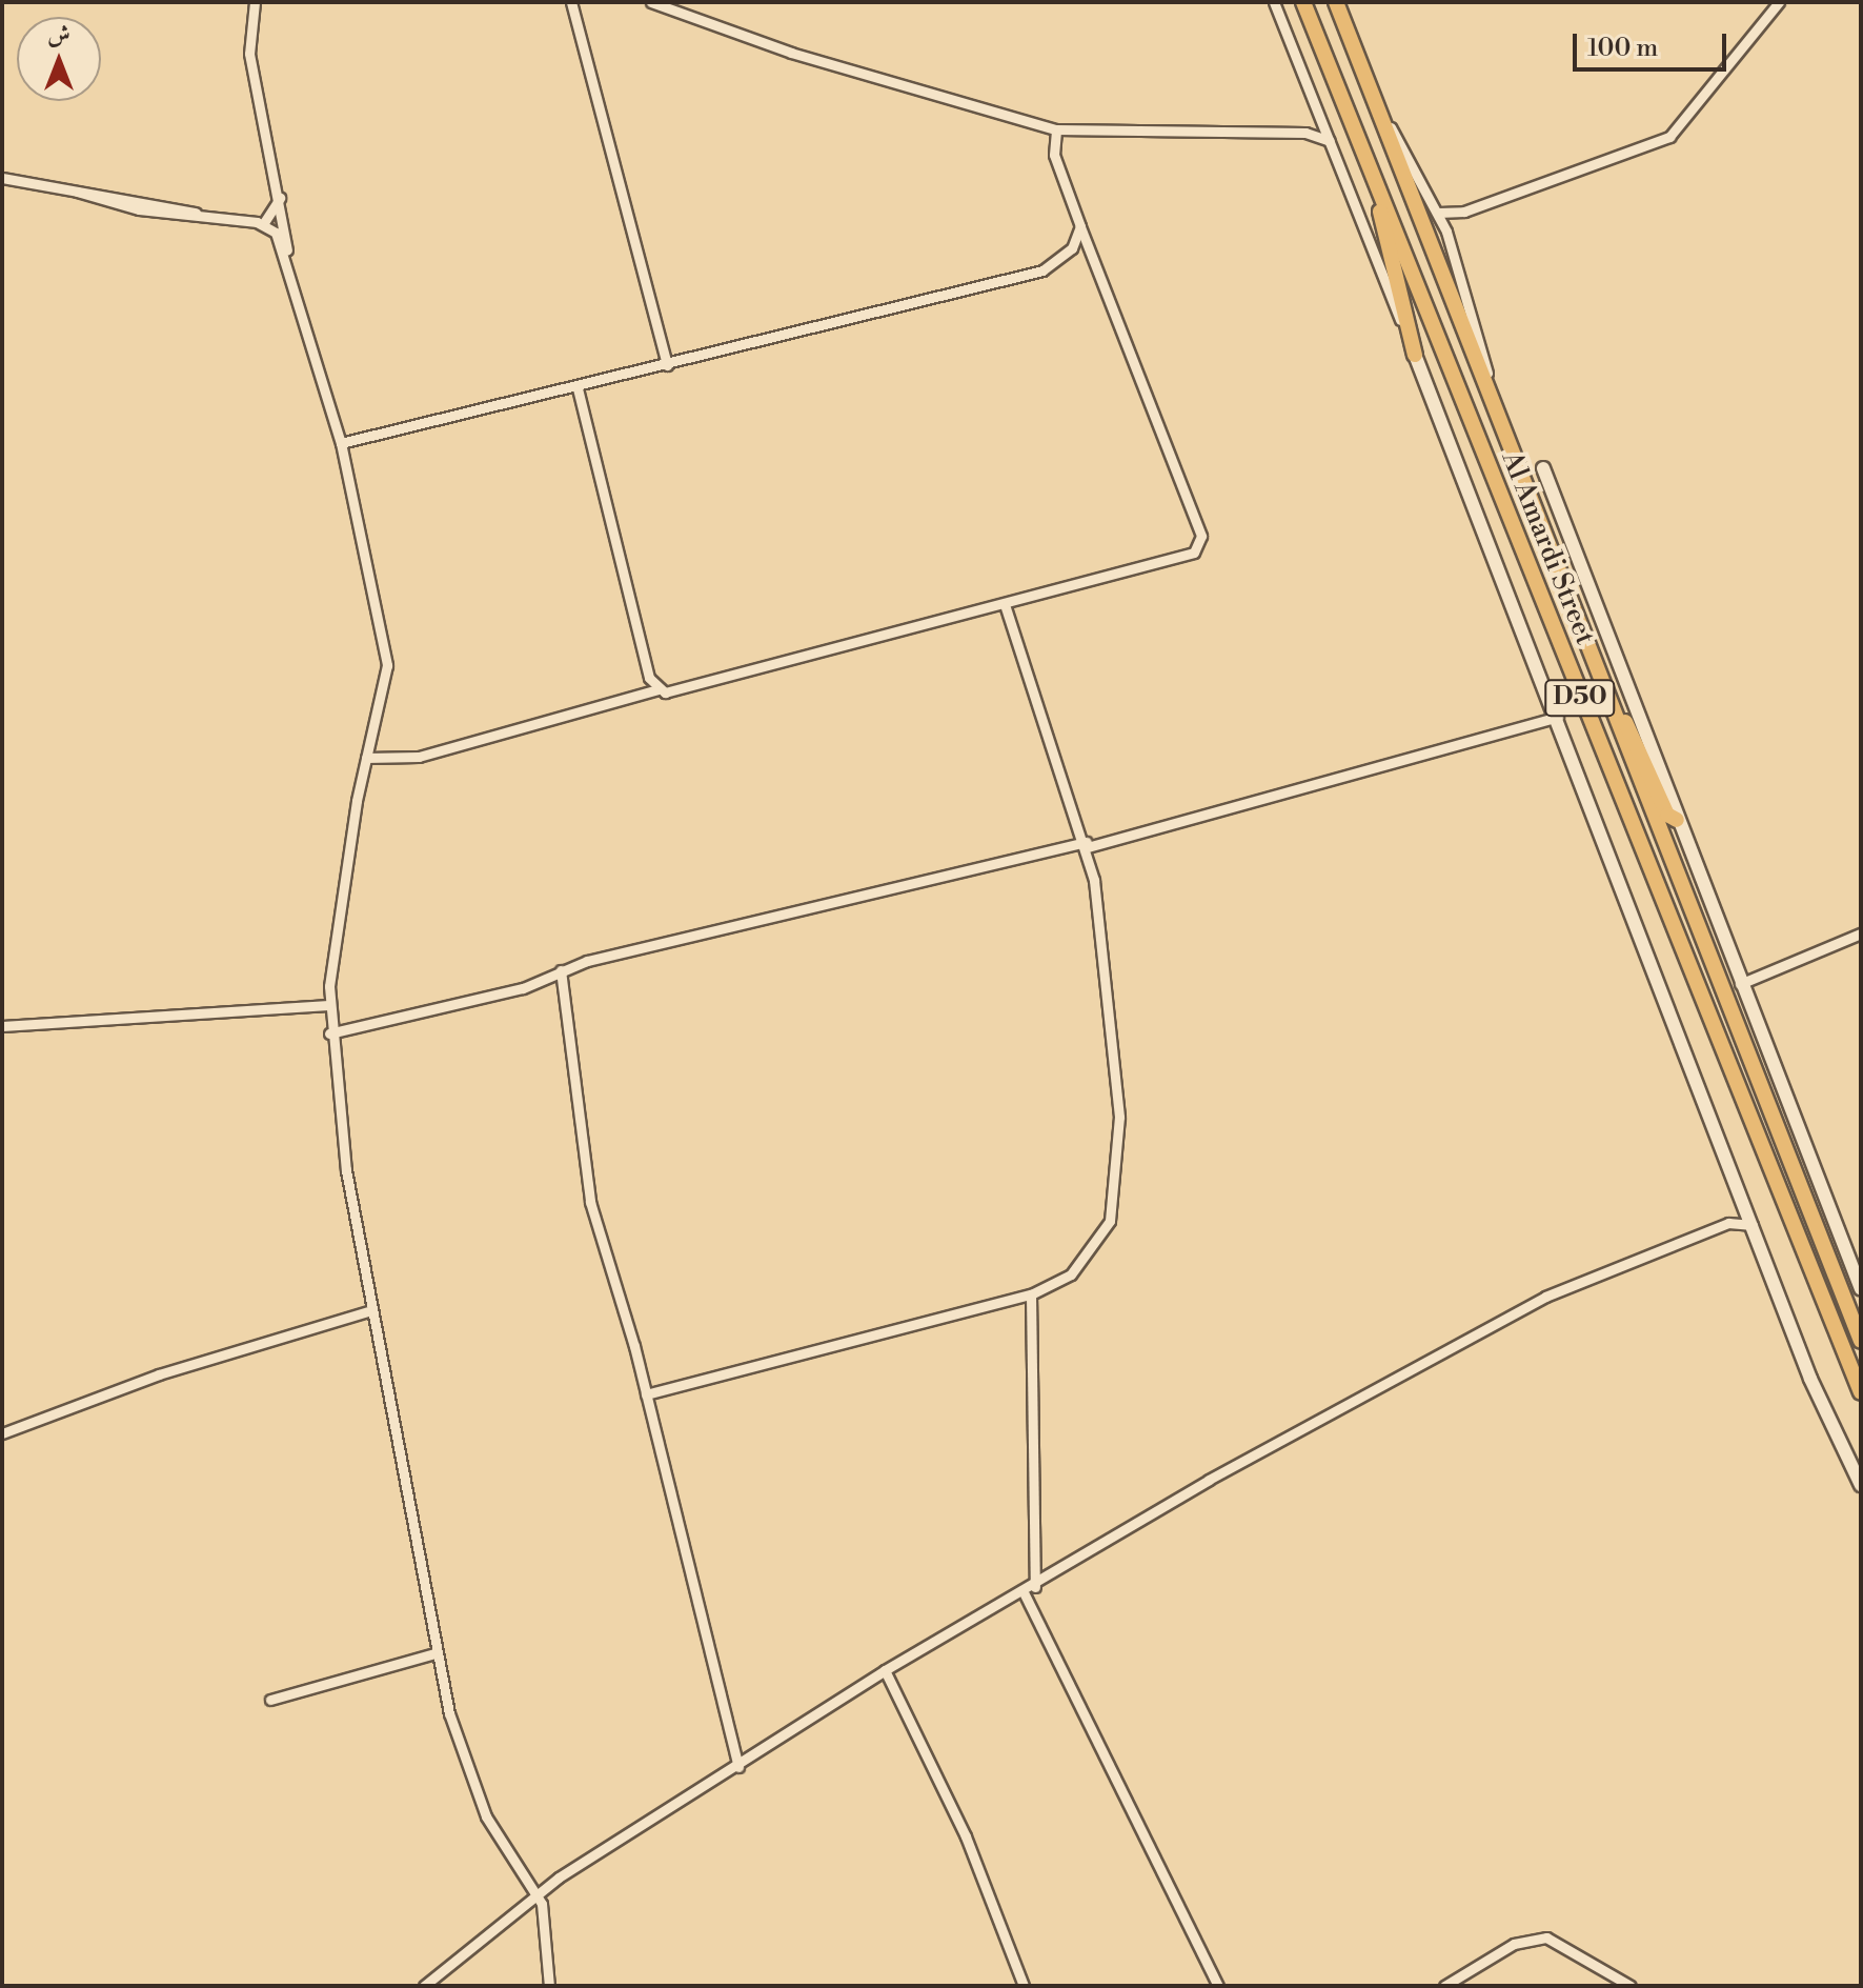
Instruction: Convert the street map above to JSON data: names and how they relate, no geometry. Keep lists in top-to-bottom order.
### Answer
{
  "streets": {
    "main road": ["Al Amardi Street", "D50"]
  },
  "scale_bar": "100 m",
  "north": "top"
}
